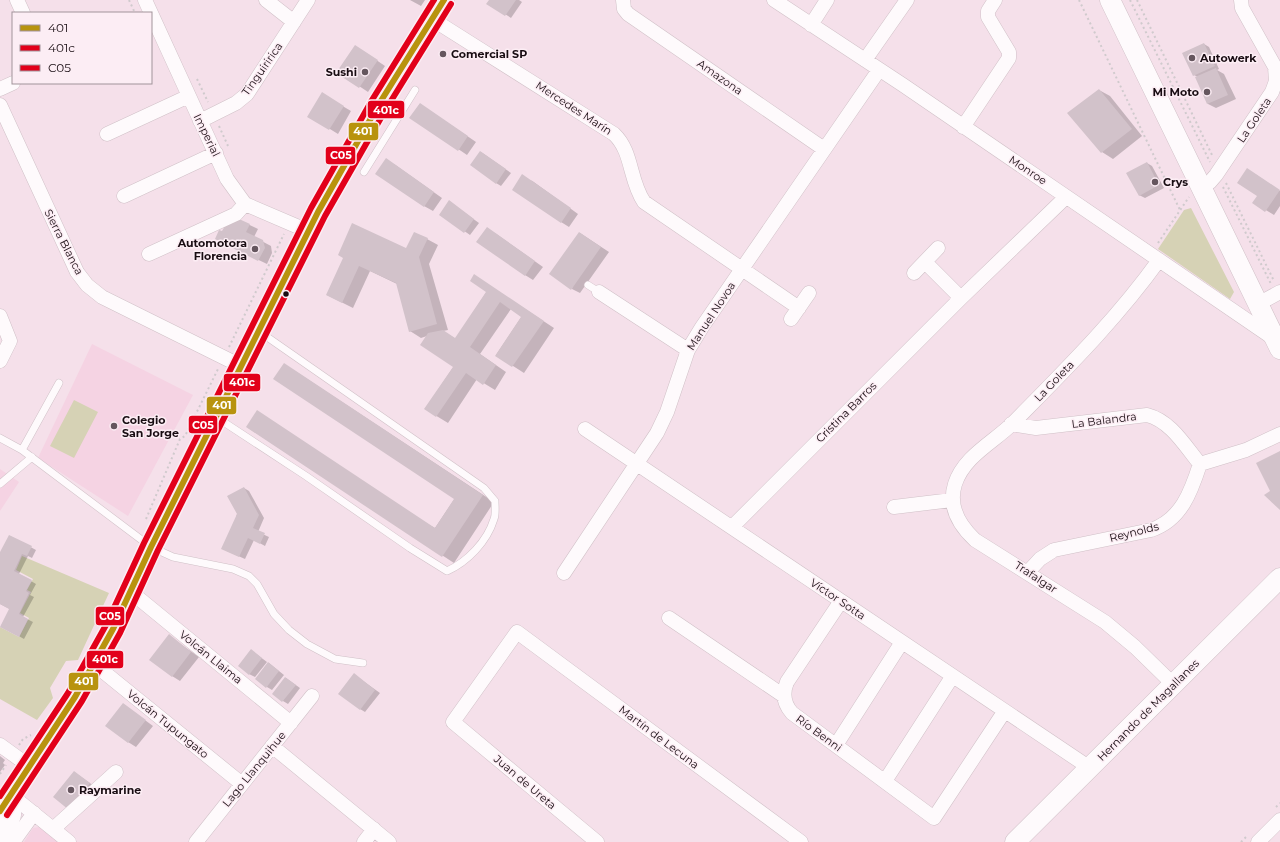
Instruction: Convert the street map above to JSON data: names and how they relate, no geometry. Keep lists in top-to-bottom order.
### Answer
{
  "streets": {
    "main road": ["Hernando de Magallanes"],
    "street": [
      "Tinguiririca",
      "Amazona",
      "Mercedes Marín",
      "La Goleta",
      "Imperial",
      "Monroe",
      "Sierra Blanca",
      "Manuel Novoa",
      "Cristina Barros",
      "La Balandra",
      "Reynolds",
      "Trafalgar",
      "Víctor Sotta",
      "Volcán Llaima",
      "Volcán Tupungato",
      "Río Benni",
      "Martín de Lecuna",
      "Lago Llanquihue",
      "Juan de Ureta"
    ]
  },
  "crossings": [
    ["Tinguiririca", "Imperial"],
    ["Amazona", "Manuel Novoa"],
    ["Mercedes Marín", "Manuel Novoa"],
    ["La Goleta", "Monroe"],
    ["La Goleta", "La Balandra"],
    ["La Goleta", "Trafalgar"],
    ["Monroe", "Manuel Novoa"],
    ["Monroe", "Cristina Barros"],
    ["Manuel Novoa", "Víctor Sotta"],
    ["Cristina Barros", "Víctor Sotta"],
    ["La Balandra", "Reynolds"],
    ["Reynolds", "Trafalgar"],
    ["Trafalgar", "Hernando de Magallanes"],
    ["Víctor Sotta", "Hernando de Magallanes"],
    ["Víctor Sotta", "Río Benni"],
    ["Volcán Llaima", "Lago Llanquihue"],
    ["Volcán Tupungato", "Lago Llanquihue"],
    ["Martín de Lecuna", "Juan de Ureta"]
  ],
  "places": [
    "Comercial SP",
    "Autowerk",
    "Sushi",
    "Mi Moto",
    "Crys",
    "Automotora Florencia",
    "Colegio San Jorge",
    "Raymarine"
  ],
  "lines": ["transit line 401", "transit line C05", "transit line 401c"],
  "legend": ["401", "401c", "C05"]
}
